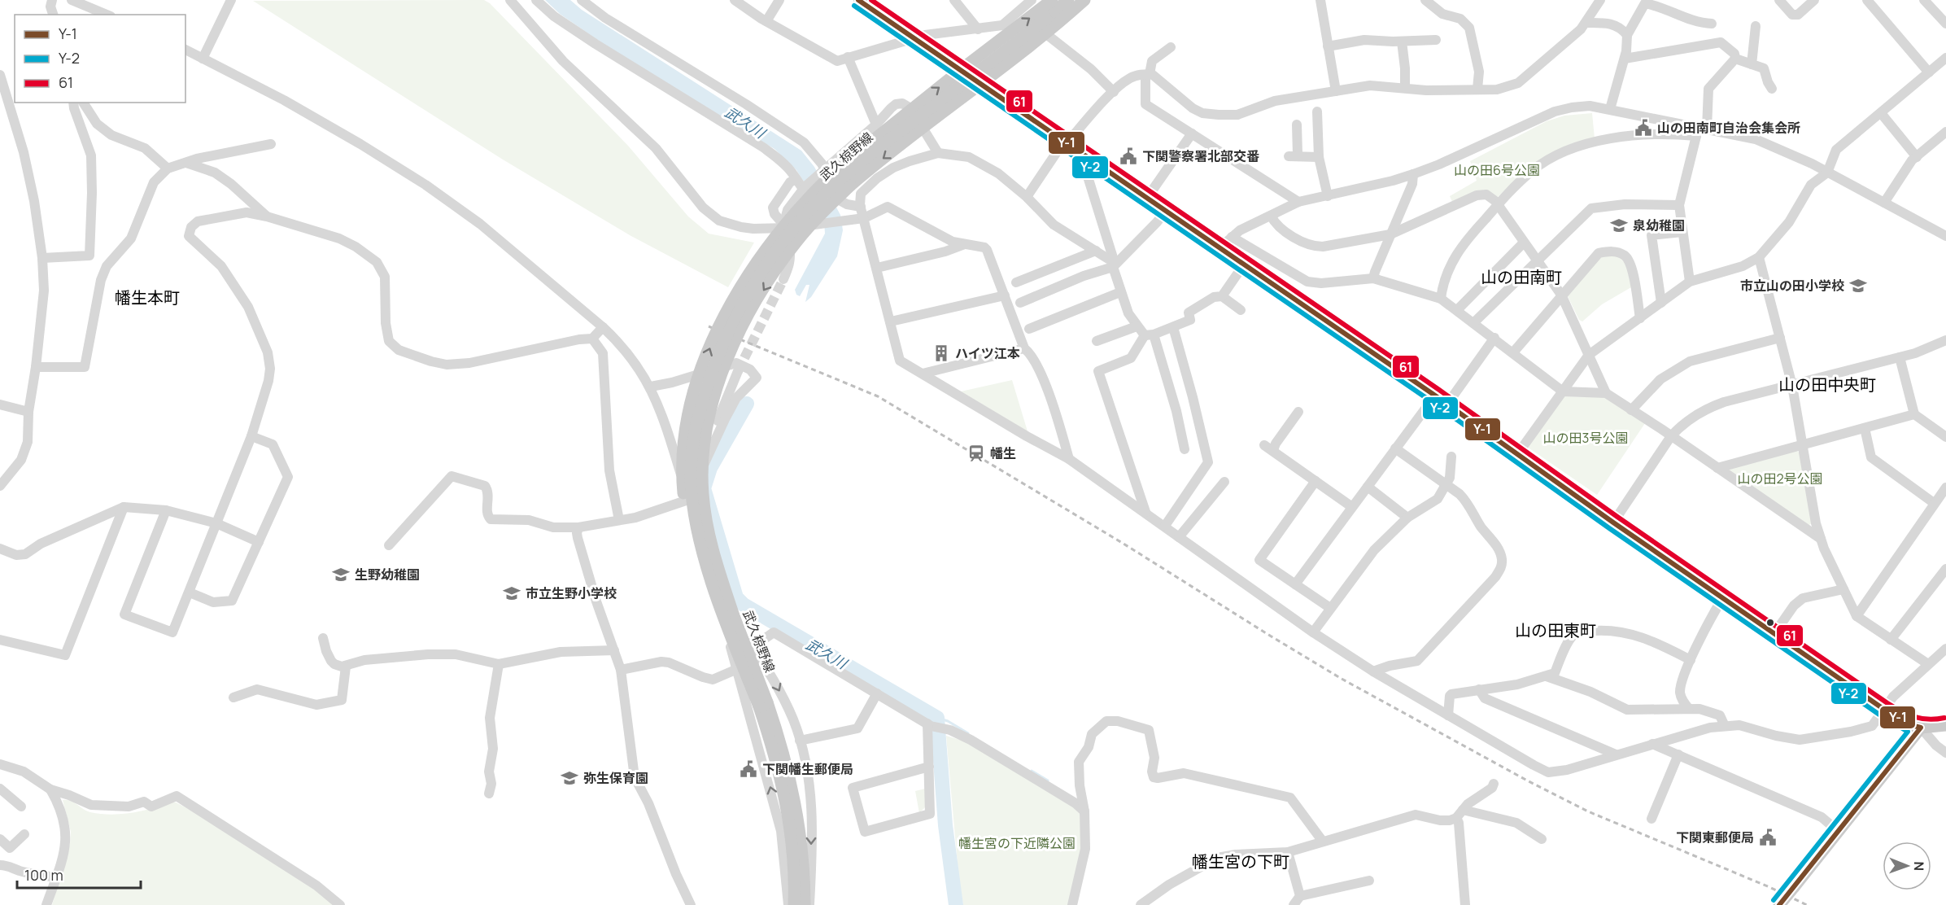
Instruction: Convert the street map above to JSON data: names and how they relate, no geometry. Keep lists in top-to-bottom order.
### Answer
{
  "streets": {
    "main road": ["武久椋野線"]
  },
  "districts": [
    "山の田南町",
    "幡生本町",
    "山の田中央町",
    "山の田東町",
    "幡生宮の下町"
  ],
  "water": ["武久川"],
  "parks": [
    "山の田6号公園",
    "山の田3号公園",
    "山の田2号公園",
    "幡生宮の下近隣公園"
  ],
  "places": {
    "public building": [
      "山の田南町自治会集会所",
      "下関警察署北部交番",
      "下関幡生郵便局",
      "下関東郵便局"
    ],
    "school or university": [
      "泉幼稚園",
      "市立山の田小学校",
      "生野幼稚園",
      "市立生野小学校",
      "弥生保育園"
    ],
    "building": ["ハイツ江本"],
    "station": ["幡生"]
  },
  "lines": ["transit line Y-1", "transit line 61", "transit line Y-2"],
  "legend": ["Y-1", "Y-2", "61"],
  "scale_bar": "100 m",
  "north": "right"
}
